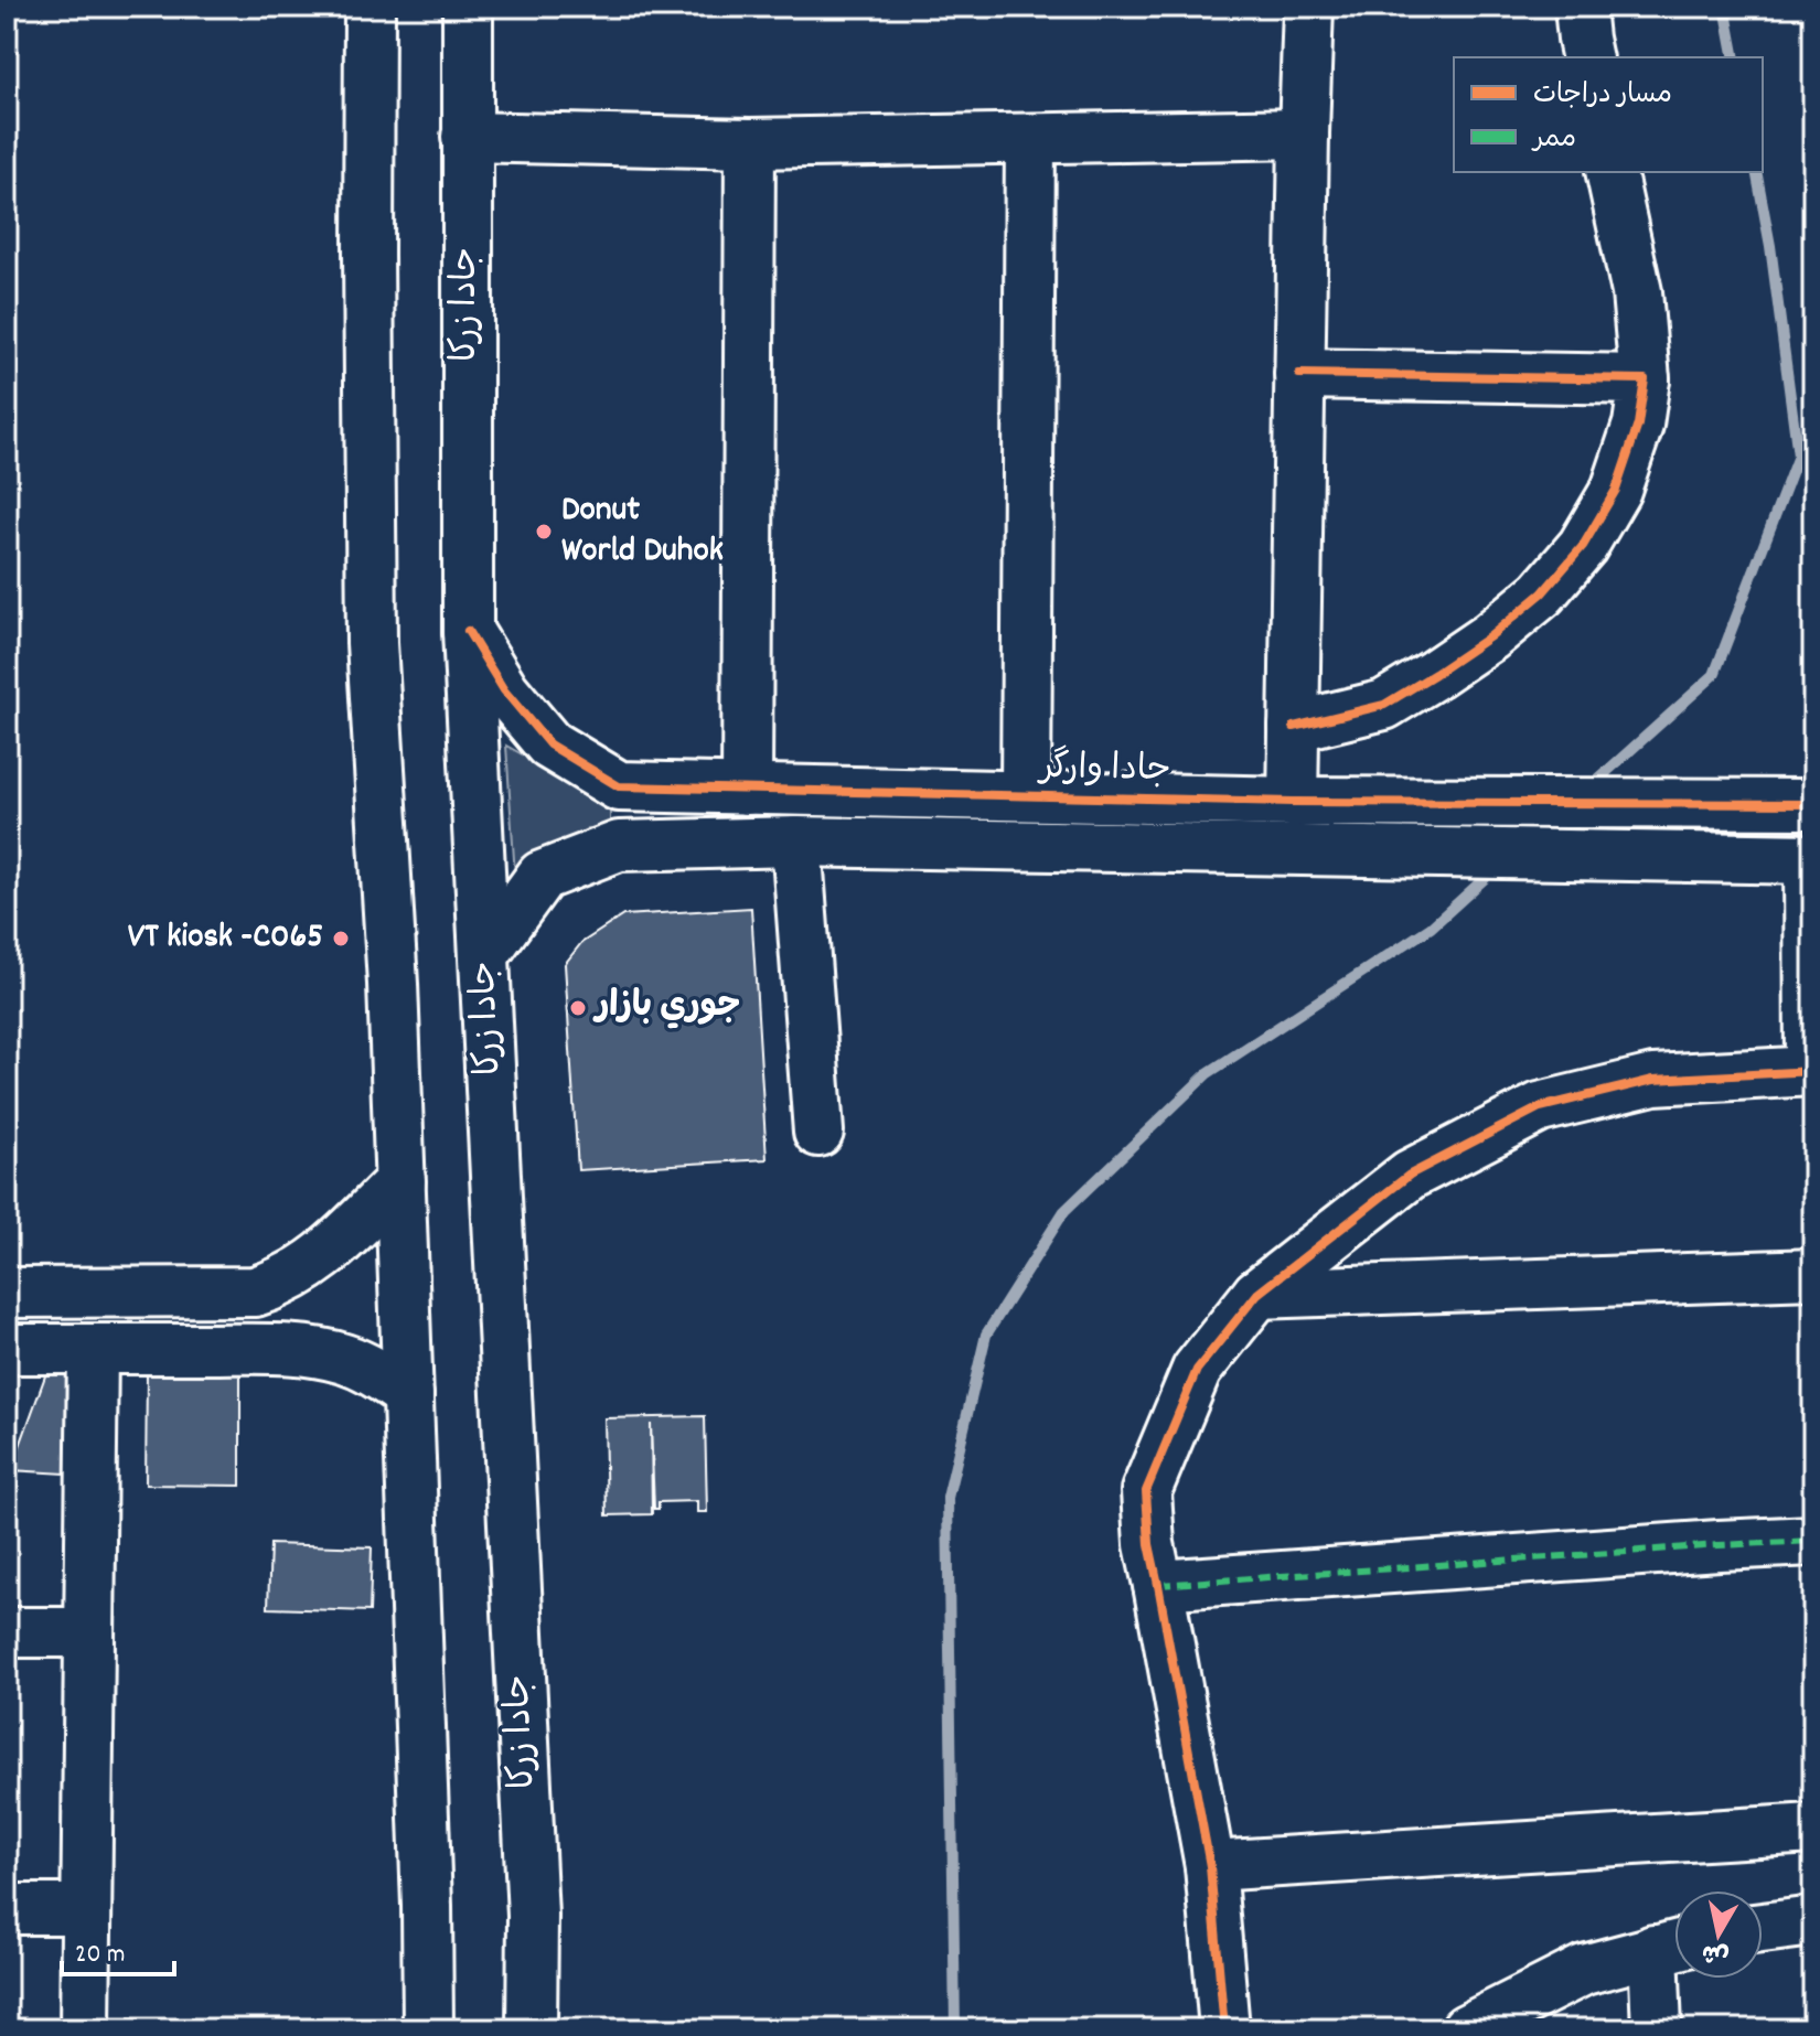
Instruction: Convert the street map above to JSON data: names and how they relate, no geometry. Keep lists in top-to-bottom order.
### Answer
{
  "streets": {
    "street": ["جادا زرکا", "جادا وارگر"]
  },
  "crossings": [
    ["جادا زرکا", "جادا وارگر"]
  ],
  "places": ["Donut World Duhok", "VT kiosk -C065", "جوري بازار"],
  "legend": ["مسار دراجات", "ممر"],
  "scale_bar": "20 m",
  "north": "bottom"
}
